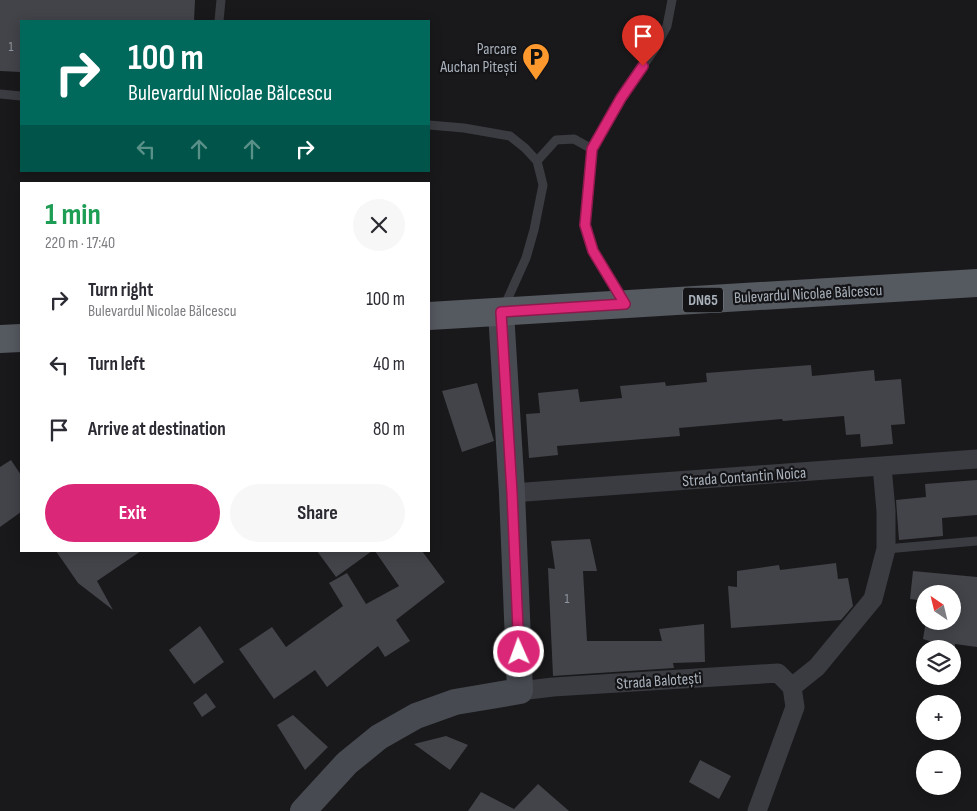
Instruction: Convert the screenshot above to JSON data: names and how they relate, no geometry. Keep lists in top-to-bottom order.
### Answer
{
  "streets": {
    "main road": ["Bulevardul Nicolae Bălcescu", "DN65"],
    "street": ["Strada Contantin Noica", "Strada Balotești"]
  },
  "places": {
    "parking": ["Parcare Auchan Pitești"]
  },
  "house_numbers": ["1", "1"],
  "north": "top left",
  "page": {
    "turn": ["100 m", "Bulevardul Nicolae Bălcescu"],
    "heading": ["1 min", "220 m · 17:40"],
    "list": [
      {
        "name": "Turn right",
        "note": "Bulevardul Nicolae Bălcescu",
        "value": "100 m"
      },
      {
        "name": "Turn left",
        "value": "40 m"
      },
      {
        "name": "Arrive at destination",
        "value": "80 m"
      }
    ],
    "buttons": ["Exit", "Share"],
    "map_buttons": ["+", "−"]
  }
}
